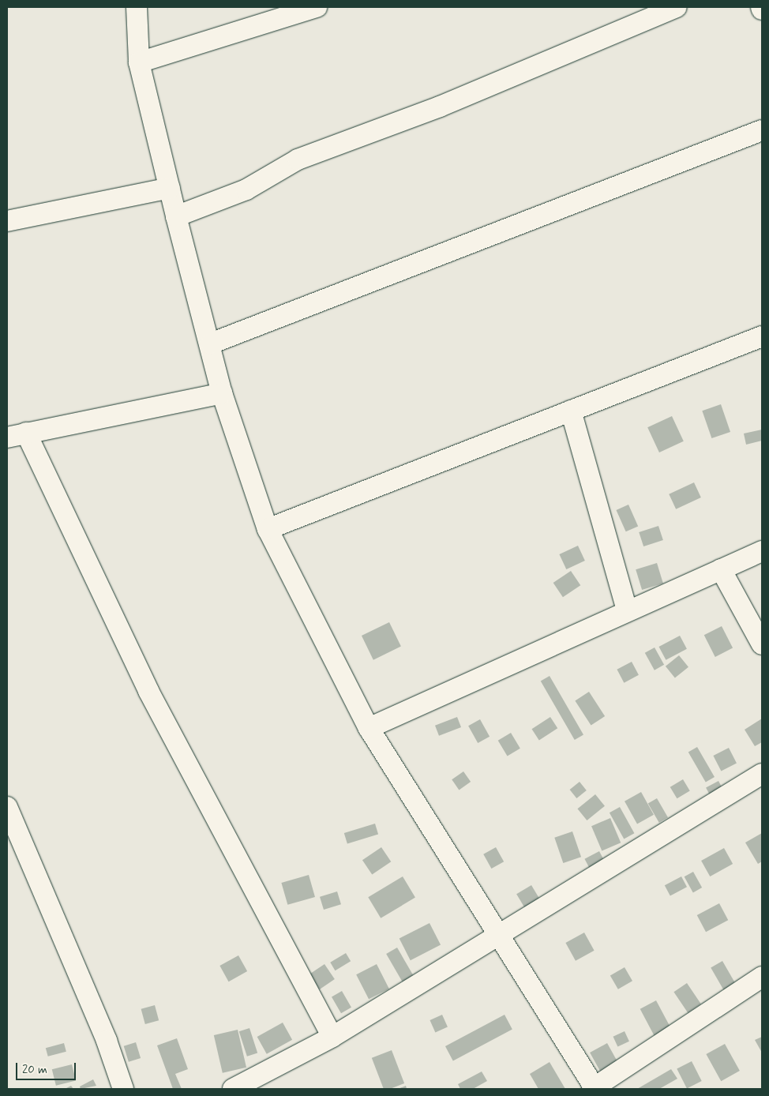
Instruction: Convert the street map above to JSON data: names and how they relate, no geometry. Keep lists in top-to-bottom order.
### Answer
{
  "scale_bar": "20 m"
}
